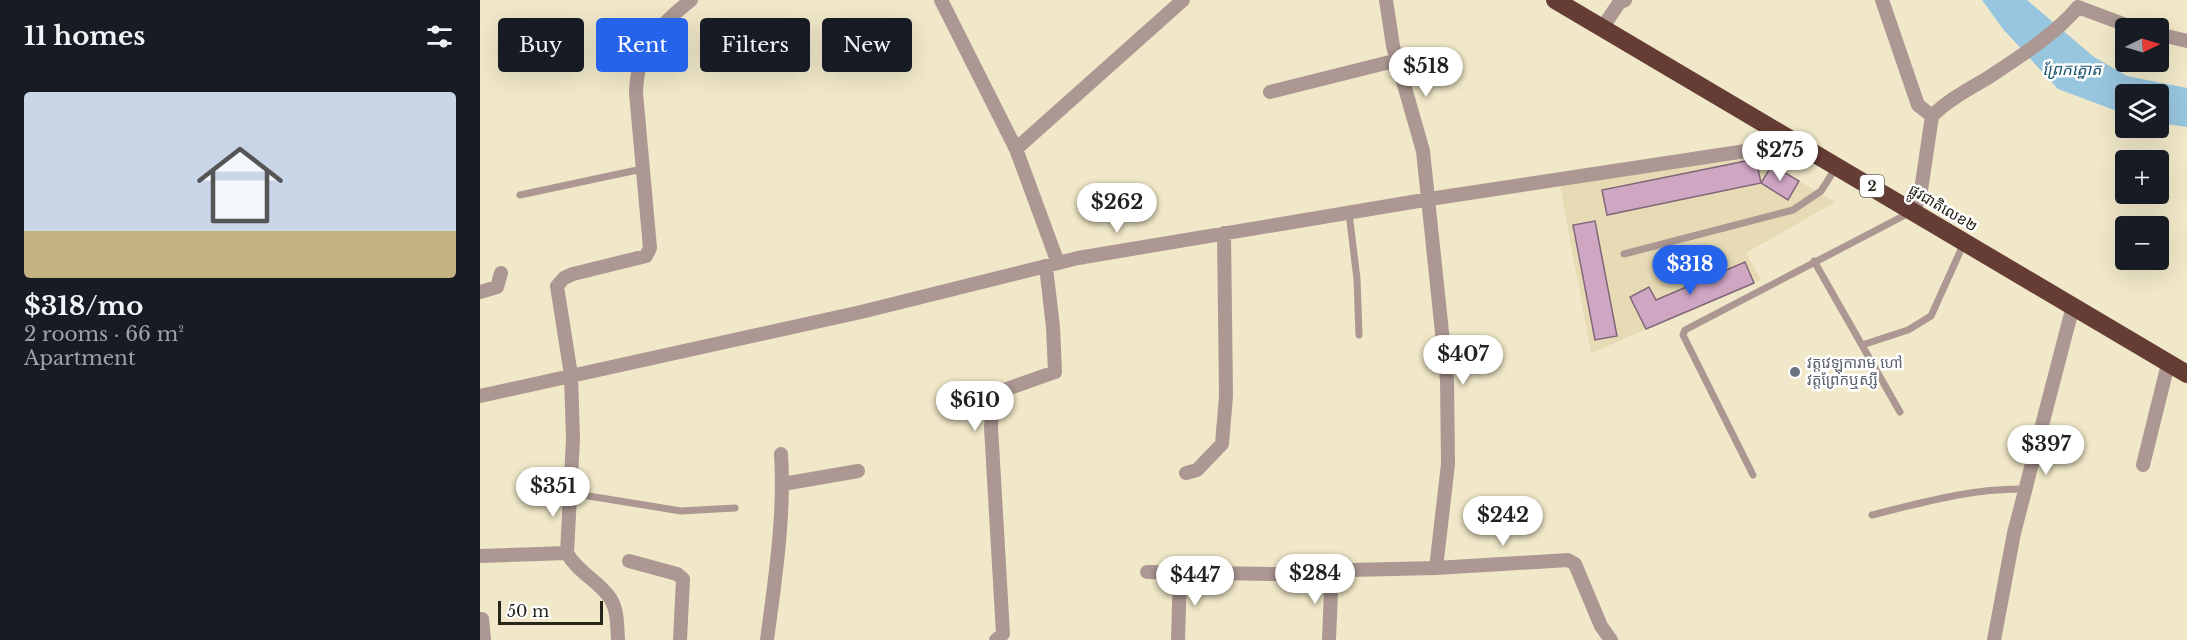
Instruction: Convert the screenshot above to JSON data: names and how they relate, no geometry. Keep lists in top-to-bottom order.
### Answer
{
  "streets": {
    "highway": ["2", "ផ្លូវជាតិលេខ២"]
  },
  "water": ["ព្រែកត្នោត"],
  "places": ["វត្តវេឡុការាម ហៅ វត្តព្រែកឬស្សី"],
  "scale_bar": "50 m",
  "north": "right",
  "page": {
    "heading": "11 homes",
    "map_buttons": ["+", "−"],
    "chip": [
      "Buy",
      "Rent",
      "Filters",
      "New"
    ],
    "price": [
      "$518",
      "$275",
      "$262",
      "$318",
      "$407",
      "$610",
      "$397",
      "$351",
      "$242",
      "$284",
      "$447"
    ],
    "list": [
      {
        "name": "$318/mo",
        "note": "2 rooms · 66 m² · Apartment"
      }
    ],
    "scale": "50 m"
  }
}
